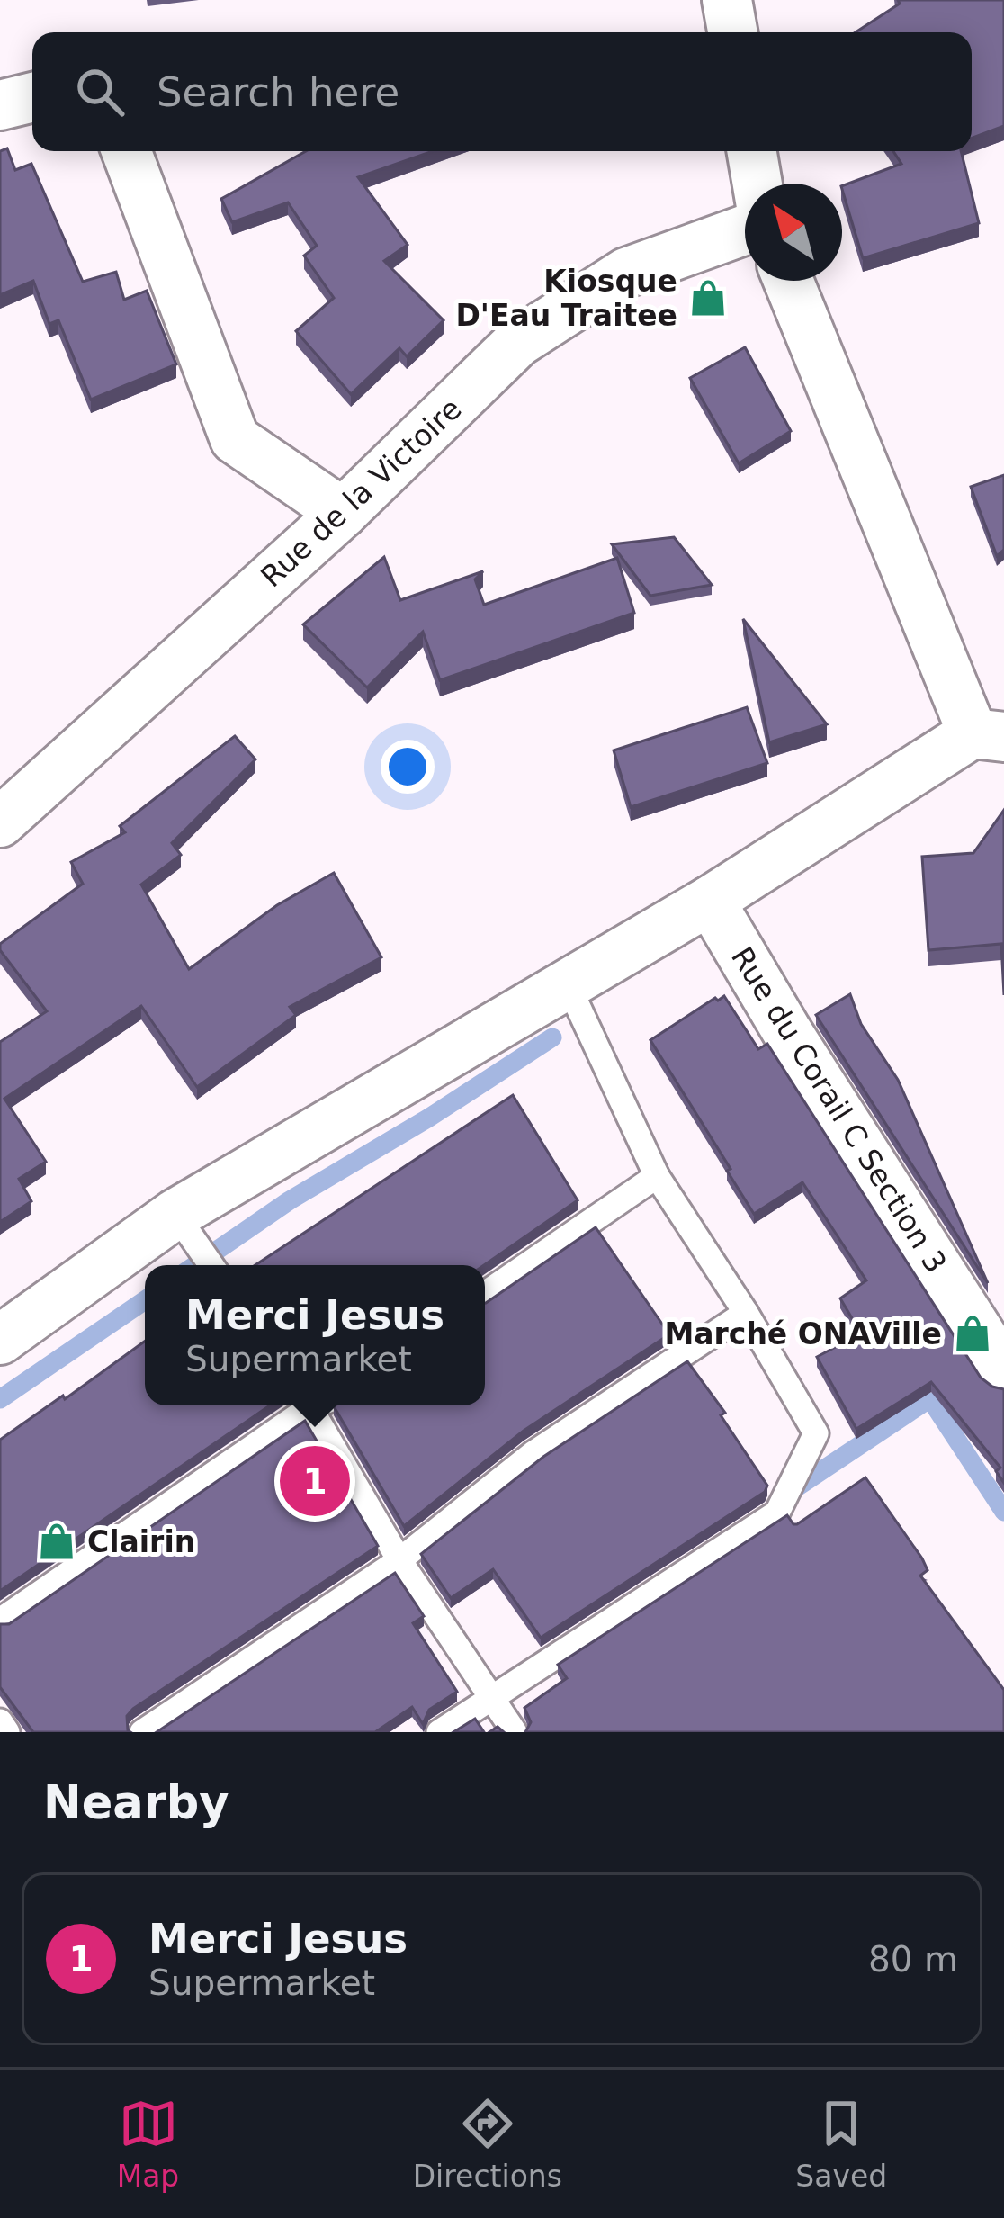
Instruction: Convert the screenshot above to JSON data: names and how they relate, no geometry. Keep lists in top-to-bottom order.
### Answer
{
  "streets": {
    "street": ["Rue de la Victoire", "Rue du Corail C Section 3"]
  },
  "places": {
    "shop": ["Kiosque D'Eau Traitee", "Marché ONAVille", "Clairin"]
  },
  "north": "top left",
  "page": {
    "search": "Search here",
    "popup": ["Merci Jesus", "Supermarket"],
    "pins": "1",
    "heading": "Nearby",
    "list": [
      {
        "mark": "1",
        "name": "Merci Jesus",
        "note": "Supermarket",
        "value": "80 m"
      }
    ],
    "nav": ["Map", "Directions", "Saved"]
  }
}
